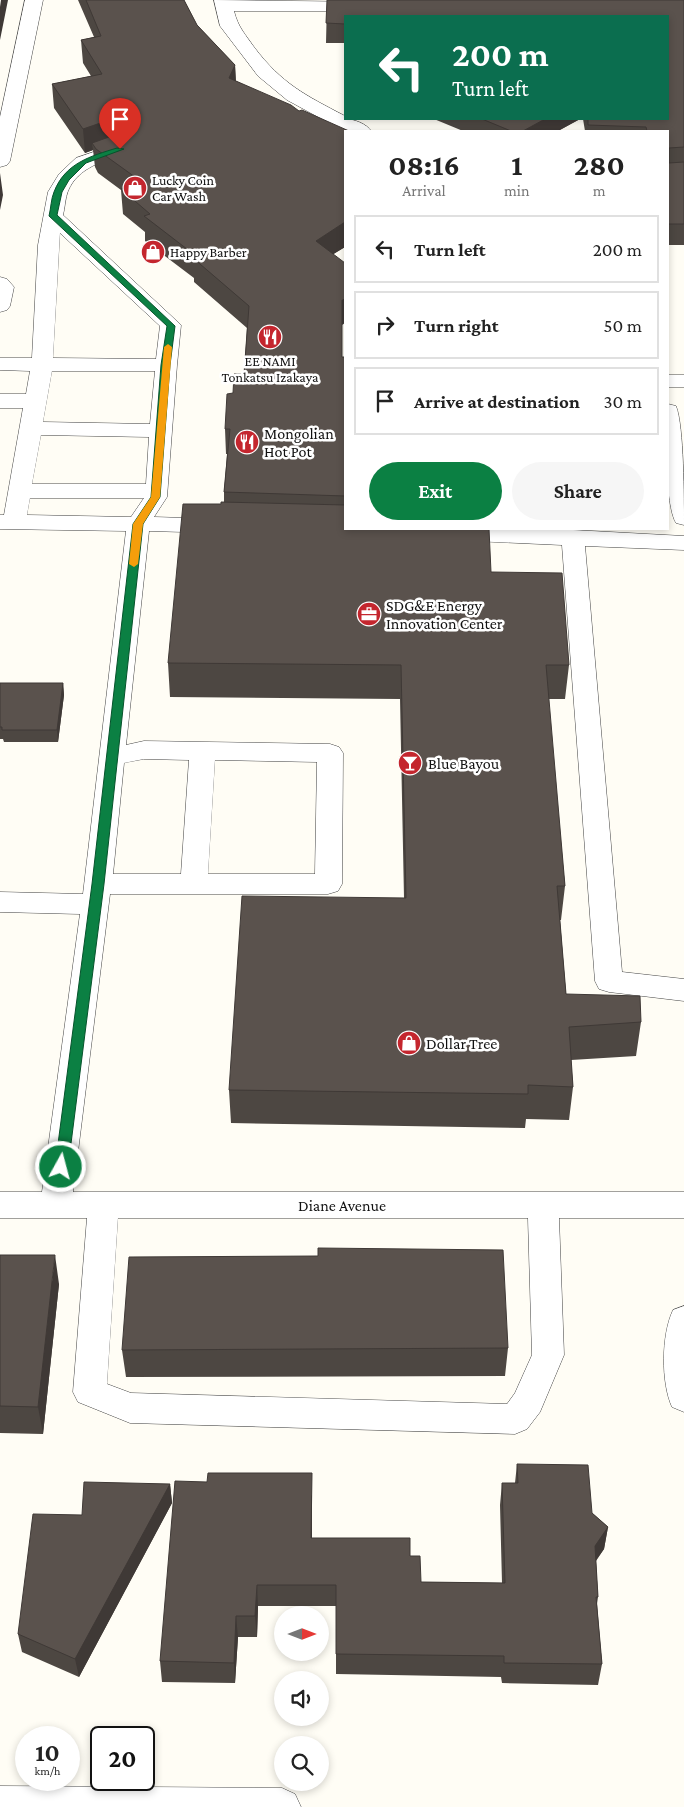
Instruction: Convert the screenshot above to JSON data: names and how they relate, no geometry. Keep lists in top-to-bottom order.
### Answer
{
  "streets": {
    "street": ["Diane Avenue"]
  },
  "places": {
    "shop": ["Lucky Coin Car Wash", "Happy Barber", "Dollar Tree"],
    "restaurant": ["EE NAMI Tonkatsu Izakaya", "Mongolian Hot Pot"],
    "office": ["SDG&E Energy Innovation Center"],
    "bar": ["Blue Bayou"]
  },
  "north": "right",
  "page": {
    "turn": ["200 m", "Turn left"],
    "eta": [
      "08:16",
      "Arrival",
      "1",
      "min",
      "280",
      "m"
    ],
    "list": [
      {
        "name": "Turn left",
        "value": "200 m"
      },
      {
        "name": "Turn right",
        "value": "50 m"
      },
      {
        "name": "Arrive at destination",
        "value": "30 m"
      }
    ],
    "buttons": ["Exit", "Share"],
    "speed": "10 km/h",
    "limit": "20"
  }
}
